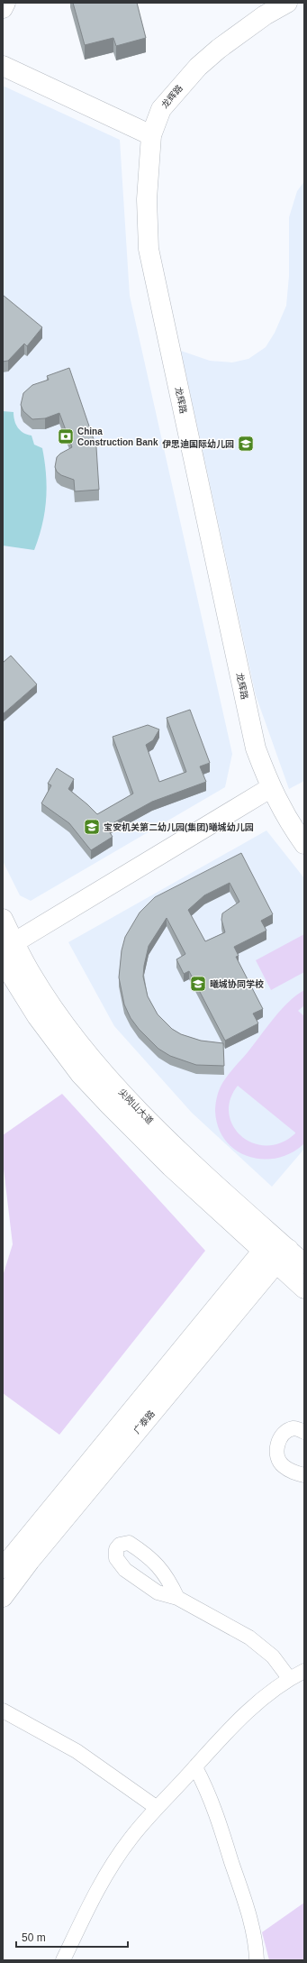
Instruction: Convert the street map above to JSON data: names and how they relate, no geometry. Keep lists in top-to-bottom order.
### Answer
{
  "streets": {
    "main road": ["龙辉路", "尖岗山大道", "广泰路"]
  },
  "crossings": [
    ["尖岗山大道", "广泰路"]
  ],
  "places": {
    "bank": ["China Construction Bank"],
    "school or university": ["伊思迪国际幼儿园", "宝安机关第二幼儿园(集团)曦城幼儿园", "曦城协同学校"]
  },
  "scale_bar": "50 m"
}
